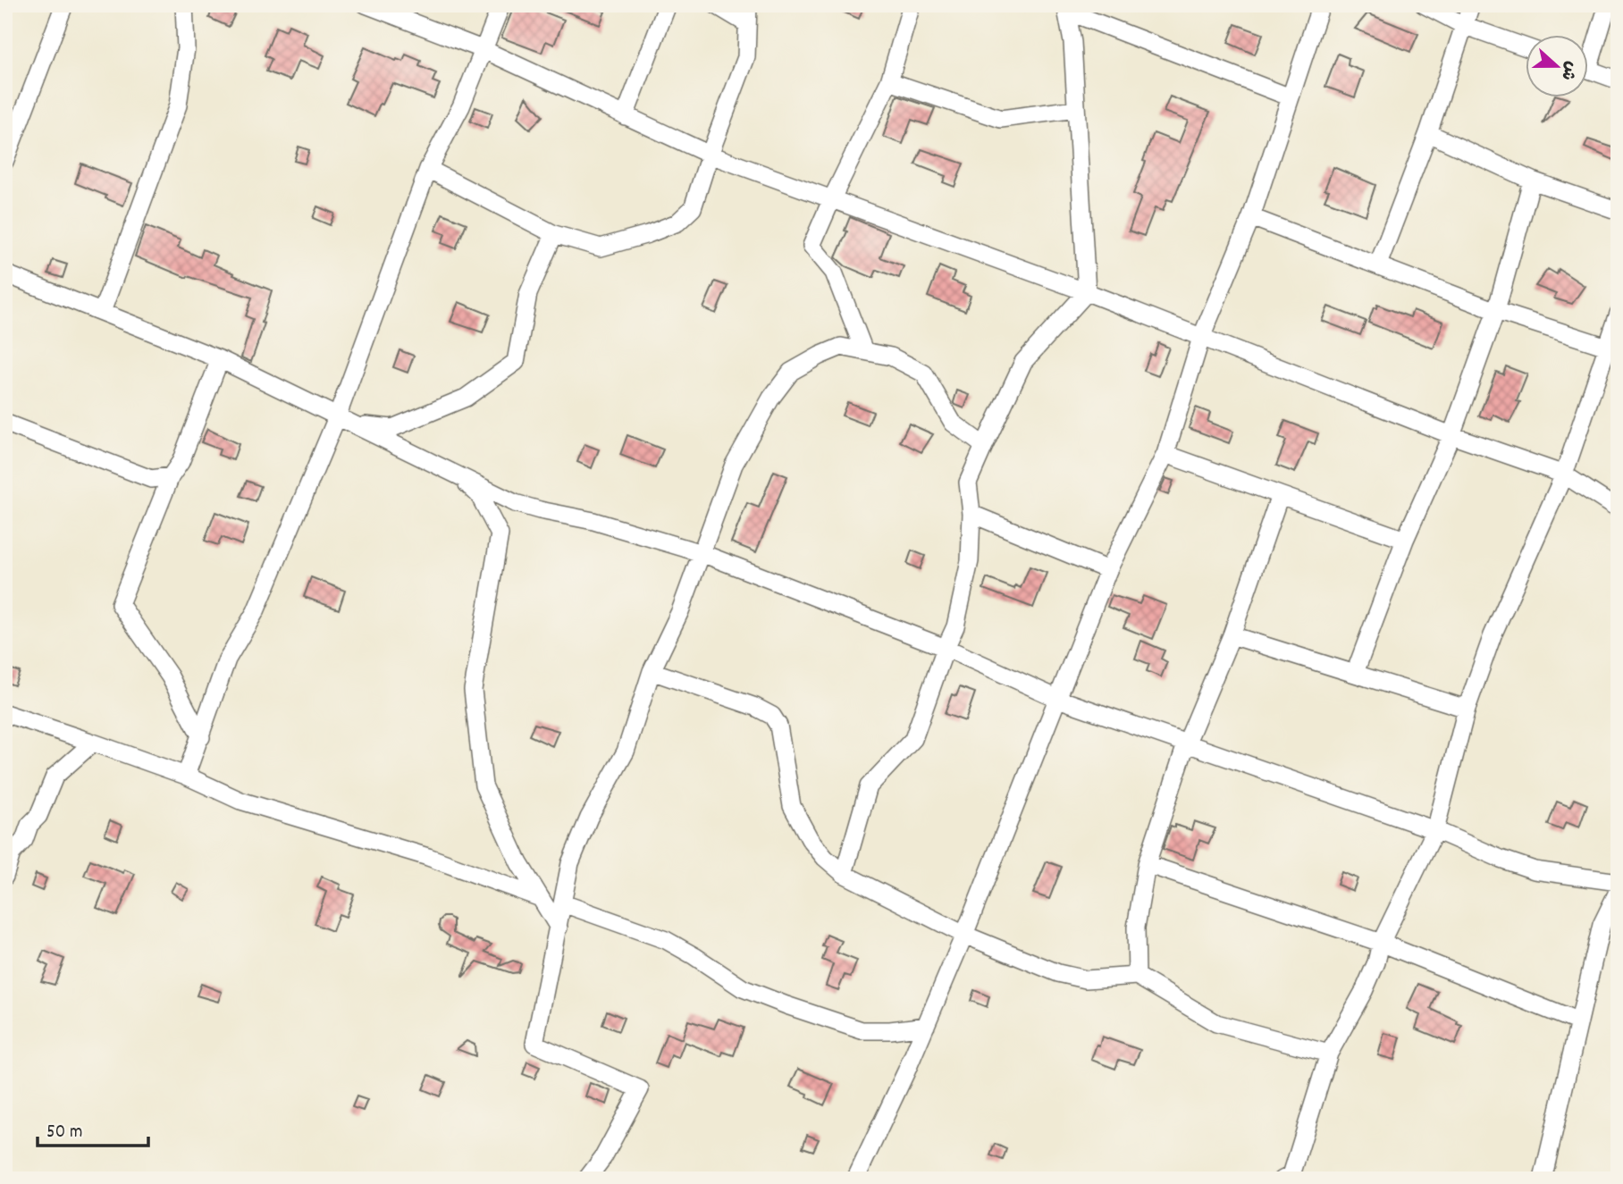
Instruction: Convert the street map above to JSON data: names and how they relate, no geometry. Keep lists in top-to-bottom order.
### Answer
{
  "scale_bar": "50 m",
  "north": "right"
}
